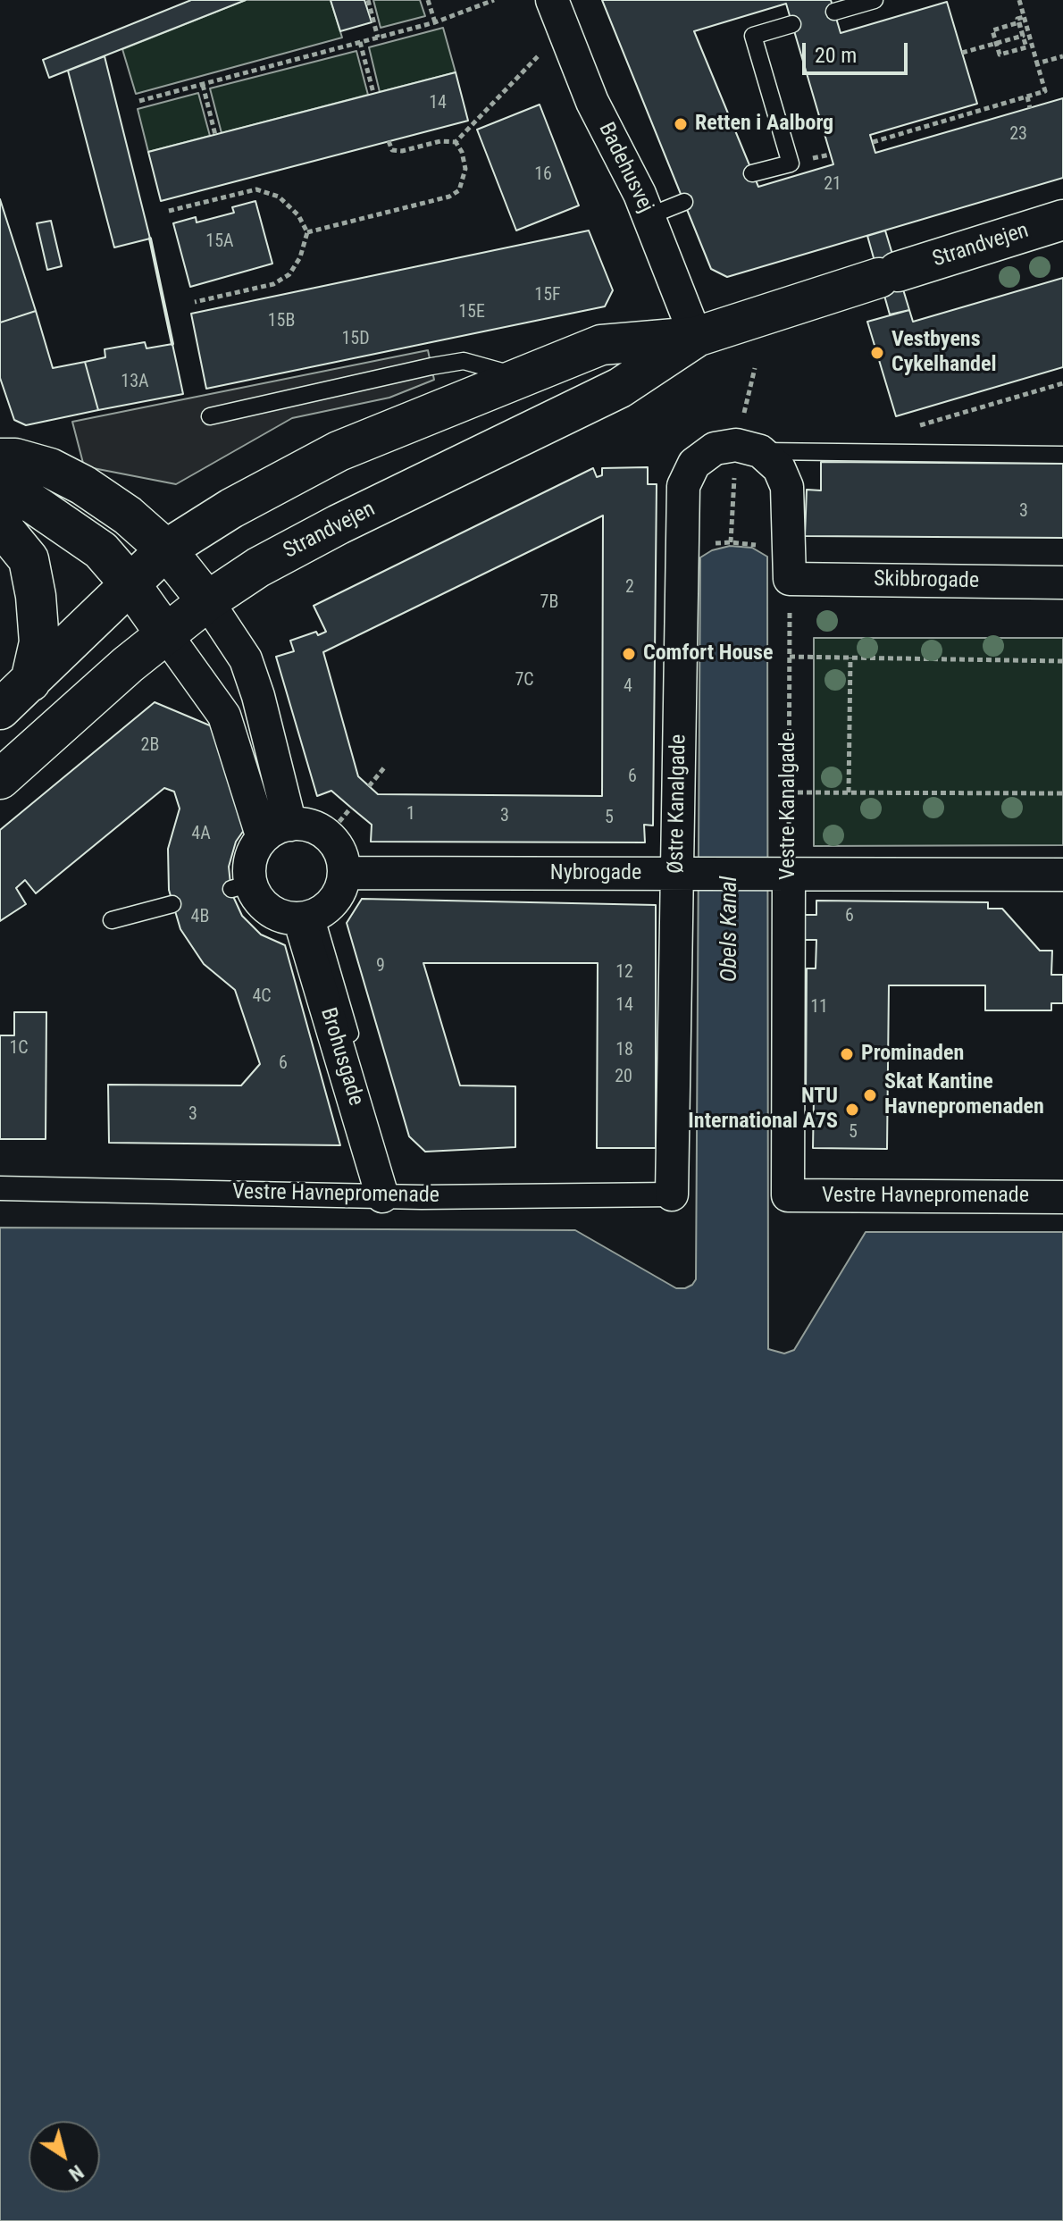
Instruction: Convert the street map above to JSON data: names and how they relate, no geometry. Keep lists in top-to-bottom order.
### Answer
{
  "streets": {
    "street": [
      "Badehusvej",
      "Strandvejen",
      "Skibbrogade",
      "Østre Kanalgade",
      "Vestre Kanalgade",
      "Nybrogade",
      "Brohusgade",
      "Vestre Havnepromenade"
    ]
  },
  "crossings": [
    ["Badehusvej", "Strandvejen"],
    ["Skibbrogade", "Vestre Kanalgade"],
    ["Østre Kanalgade", "Nybrogade"],
    ["Østre Kanalgade", "Vestre Havnepromenade"],
    ["Vestre Kanalgade", "Nybrogade"],
    ["Vestre Kanalgade", "Vestre Havnepromenade"],
    ["Nybrogade", "Brohusgade"],
    ["Brohusgade", "Vestre Havnepromenade"]
  ],
  "water": ["Obels Kanal"],
  "places": [
    "Retten i Aalborg",
    "Vestbyens Cykelhandel",
    "Comfort House",
    "Prominaden",
    "Skat Kantine Havnepromenaden",
    "NTU International A7S"
  ],
  "house_numbers": [
    "14",
    "23",
    "16",
    "21",
    "15A",
    "15F",
    "15E",
    "15B",
    "15D",
    "13A",
    "3",
    "2",
    "7B",
    "7C",
    "4",
    "2B",
    "6",
    "1",
    "3",
    "5",
    "4A",
    "6",
    "4B",
    "9",
    "12",
    "4C",
    "14",
    "11",
    "1C",
    "18",
    "6",
    "20",
    "3",
    "5"
  ],
  "scale_bar": "20 m",
  "north": "bottom right"
}
